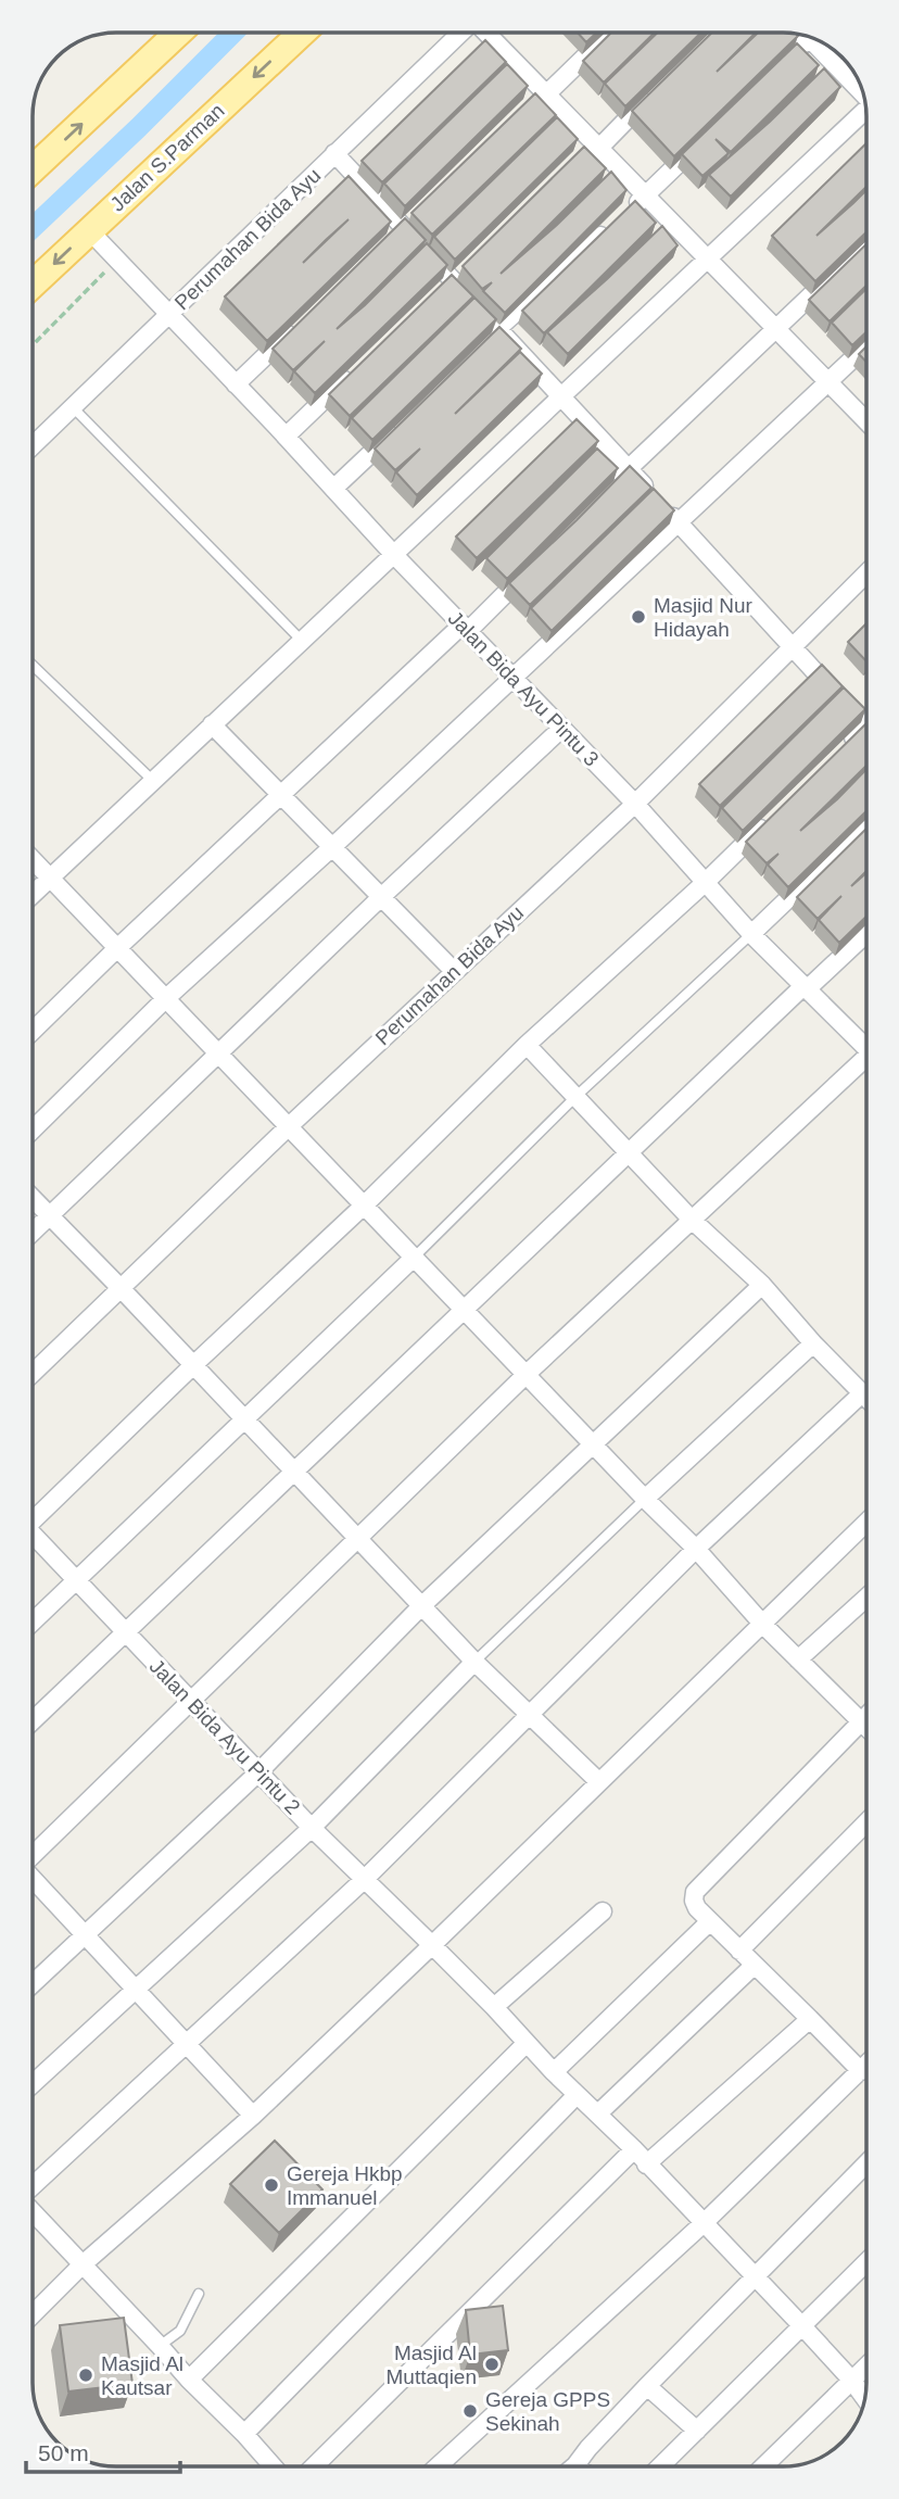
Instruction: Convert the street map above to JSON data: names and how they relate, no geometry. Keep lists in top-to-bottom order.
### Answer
{
  "streets": {
    "main road": ["Jalan S.Parman"],
    "street": ["Perumahan Bida Ayu", "Jalan Bida Ayu Pintu 3", "Jalan Bida Ayu Pintu 2"]
  },
  "crossings": [
    ["Jalan S.Parman", "Jalan Bida Ayu Pintu 3"],
    ["Perumahan Bida Ayu", "Jalan Bida Ayu Pintu 3"]
  ],
  "places": [
    "Masjid Nur Hidayah",
    "Gereja Hkbp Immanuel",
    "Masjid Al Muttaqien",
    "Masjid Al Kautsar",
    "Gereja GPPS Sekinah"
  ],
  "scale_bar": "50 m"
}
